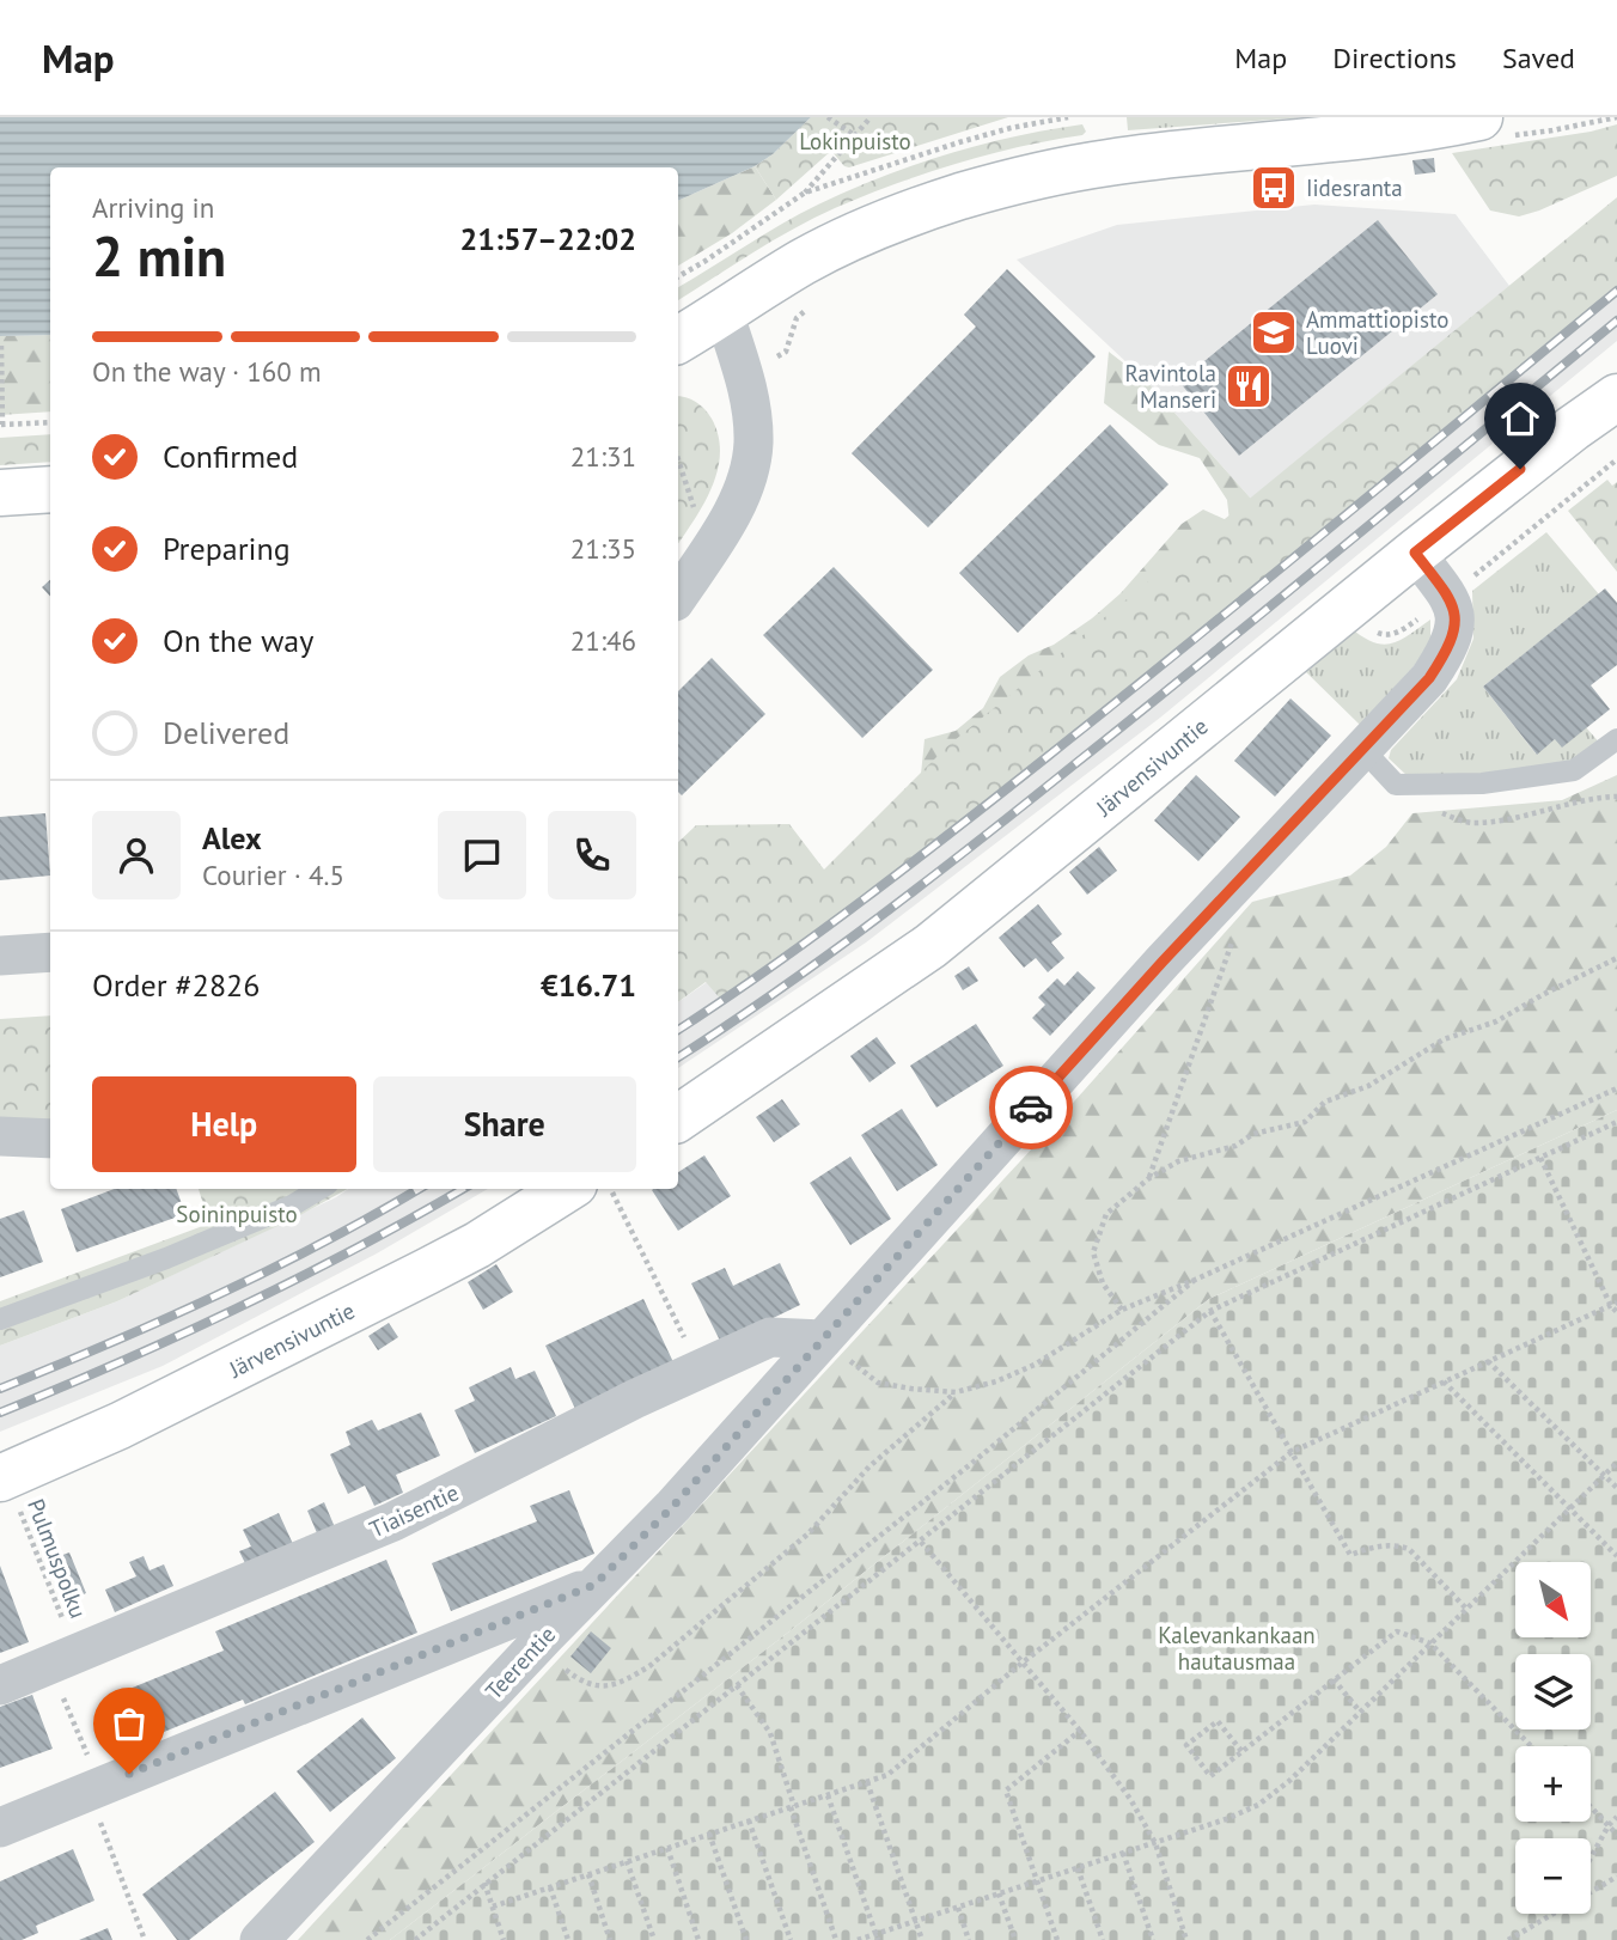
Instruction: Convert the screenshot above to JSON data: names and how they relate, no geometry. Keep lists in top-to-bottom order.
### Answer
{
  "streets": {
    "street": ["Järvensivuntie", "Tiaisentie", "Teerentie"],
    "path": ["Pulmuspolku"]
  },
  "crossings": [
    ["Järvensivuntie", "Pulmuspolku"],
    ["Järvensivuntie", "Teerentie"],
    ["Tiaisentie", "Pulmuspolku"],
    ["Tiaisentie", "Teerentie"]
  ],
  "parks": ["Lokinpuisto", "Soininpuisto", "Kalevankankaan hautausmaa"],
  "places": {
    "bus stop": ["Iidesranta"],
    "school or university": ["Ammattiopisto Luovi"],
    "restaurant": ["Ravintola Manseri"]
  },
  "north": "bottom right",
  "page": {
    "header": "Map",
    "nav": ["Map", "Directions", "Saved"],
    "heading": ["2 min", "Arriving in", "21:57–22:02"],
    "panel": [
      "Alex",
      "Courier · 4.5",
      "Order #2826",
      "€16.71"
    ],
    "bar": "On the way · 160 m",
    "list": [
      ["Confirmed", "21:31"],
      ["Preparing", "21:35"],
      ["On the way", "21:46"],
      "Delivered"
    ],
    "buttons": ["Help", "Share"],
    "map_buttons": ["+", "−"]
  }
}
